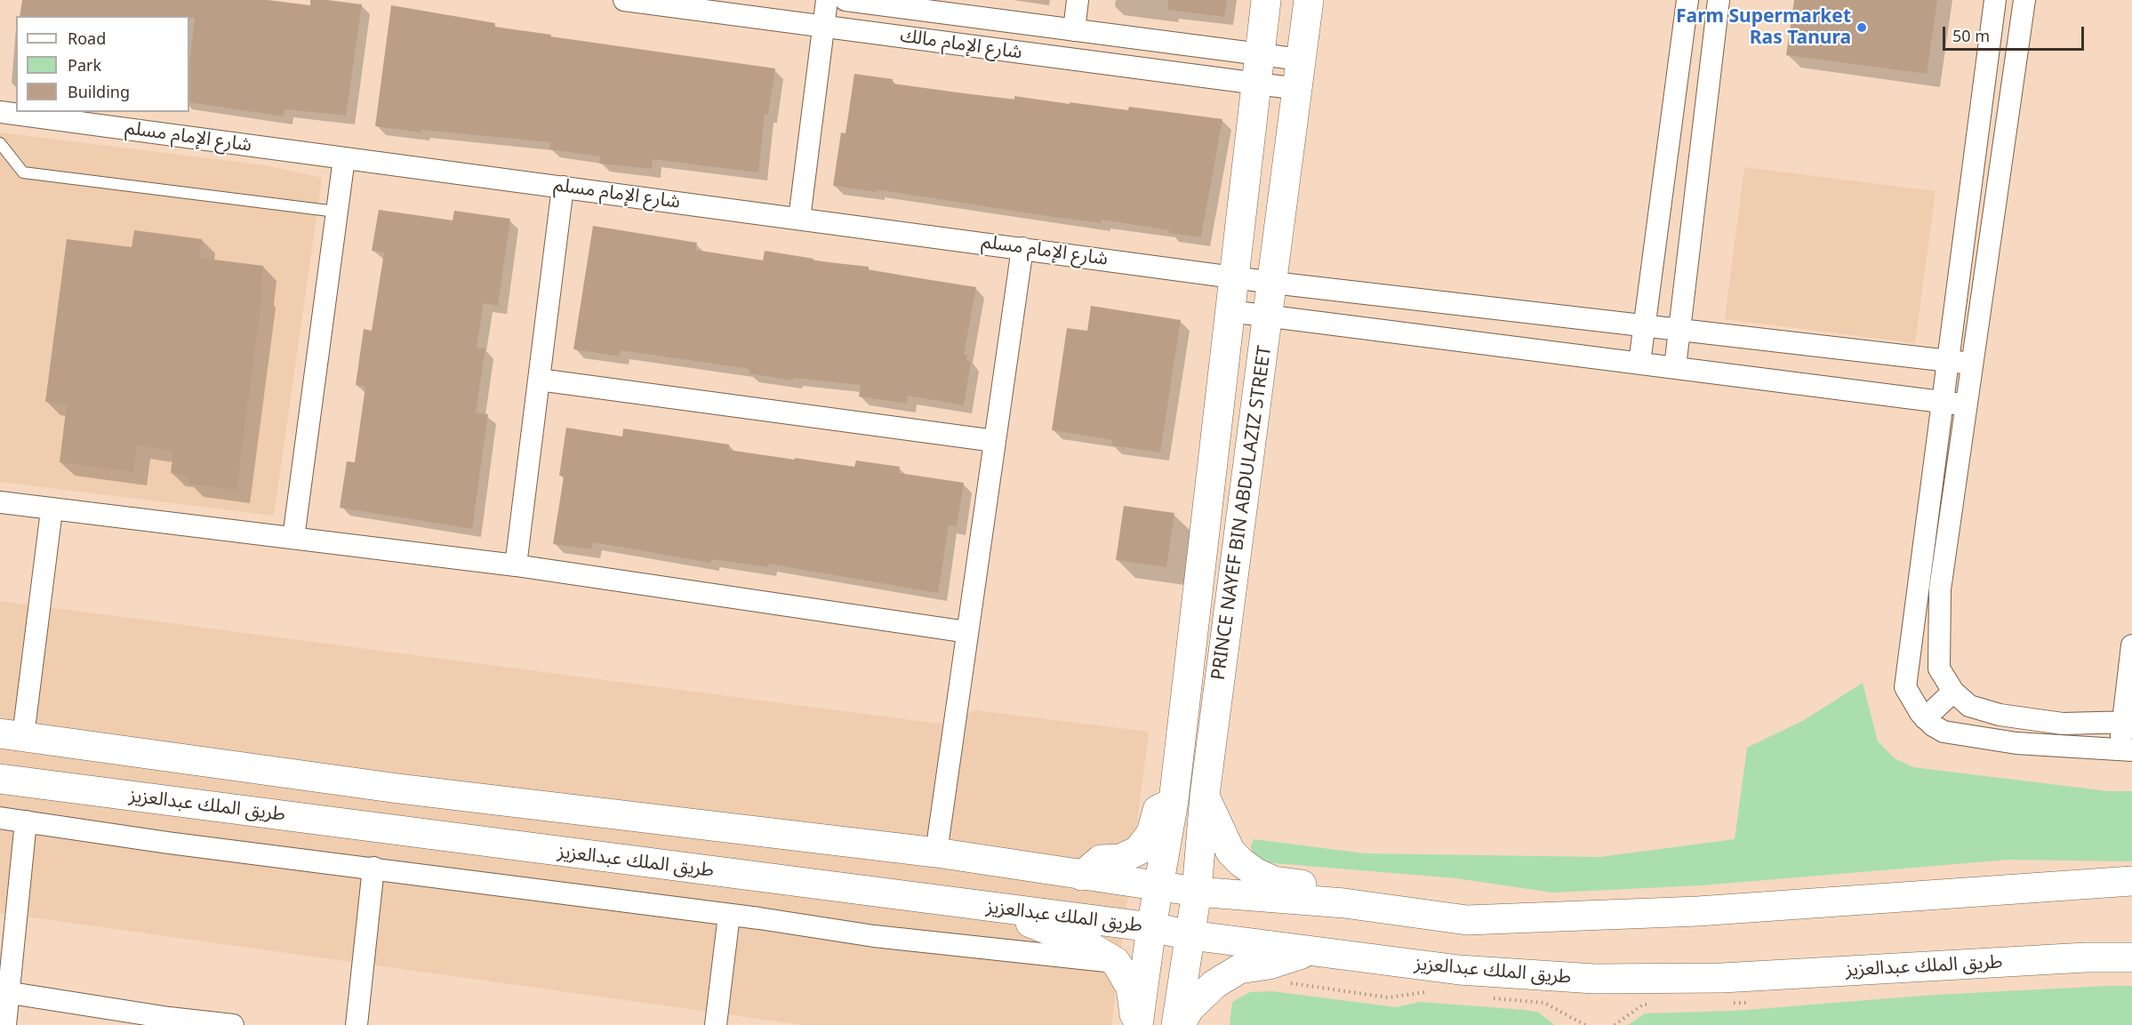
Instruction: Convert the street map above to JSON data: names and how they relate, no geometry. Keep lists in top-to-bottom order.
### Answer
{
  "streets": {
    "main road": ["PRINCE NAYEF BIN ABDULAZIZ STREET", "طريق الملك عبدالعزيز"],
    "street": ["شارع الإمام مالك", "شارع الإمام مسلم"]
  },
  "crossings": [
    ["شارع الإمام مالك", "PRINCE NAYEF BIN ABDULAZIZ STREET"],
    ["شارع الإمام مسلم", "PRINCE NAYEF BIN ABDULAZIZ STREET"],
    ["PRINCE NAYEF BIN ABDULAZIZ STREET", "طريق الملك عبدالعزيز"]
  ],
  "places": ["Farm Supermarket Ras Tanura"],
  "legend": ["Road", "Park", "Building"],
  "scale_bar": "50 m"
}
